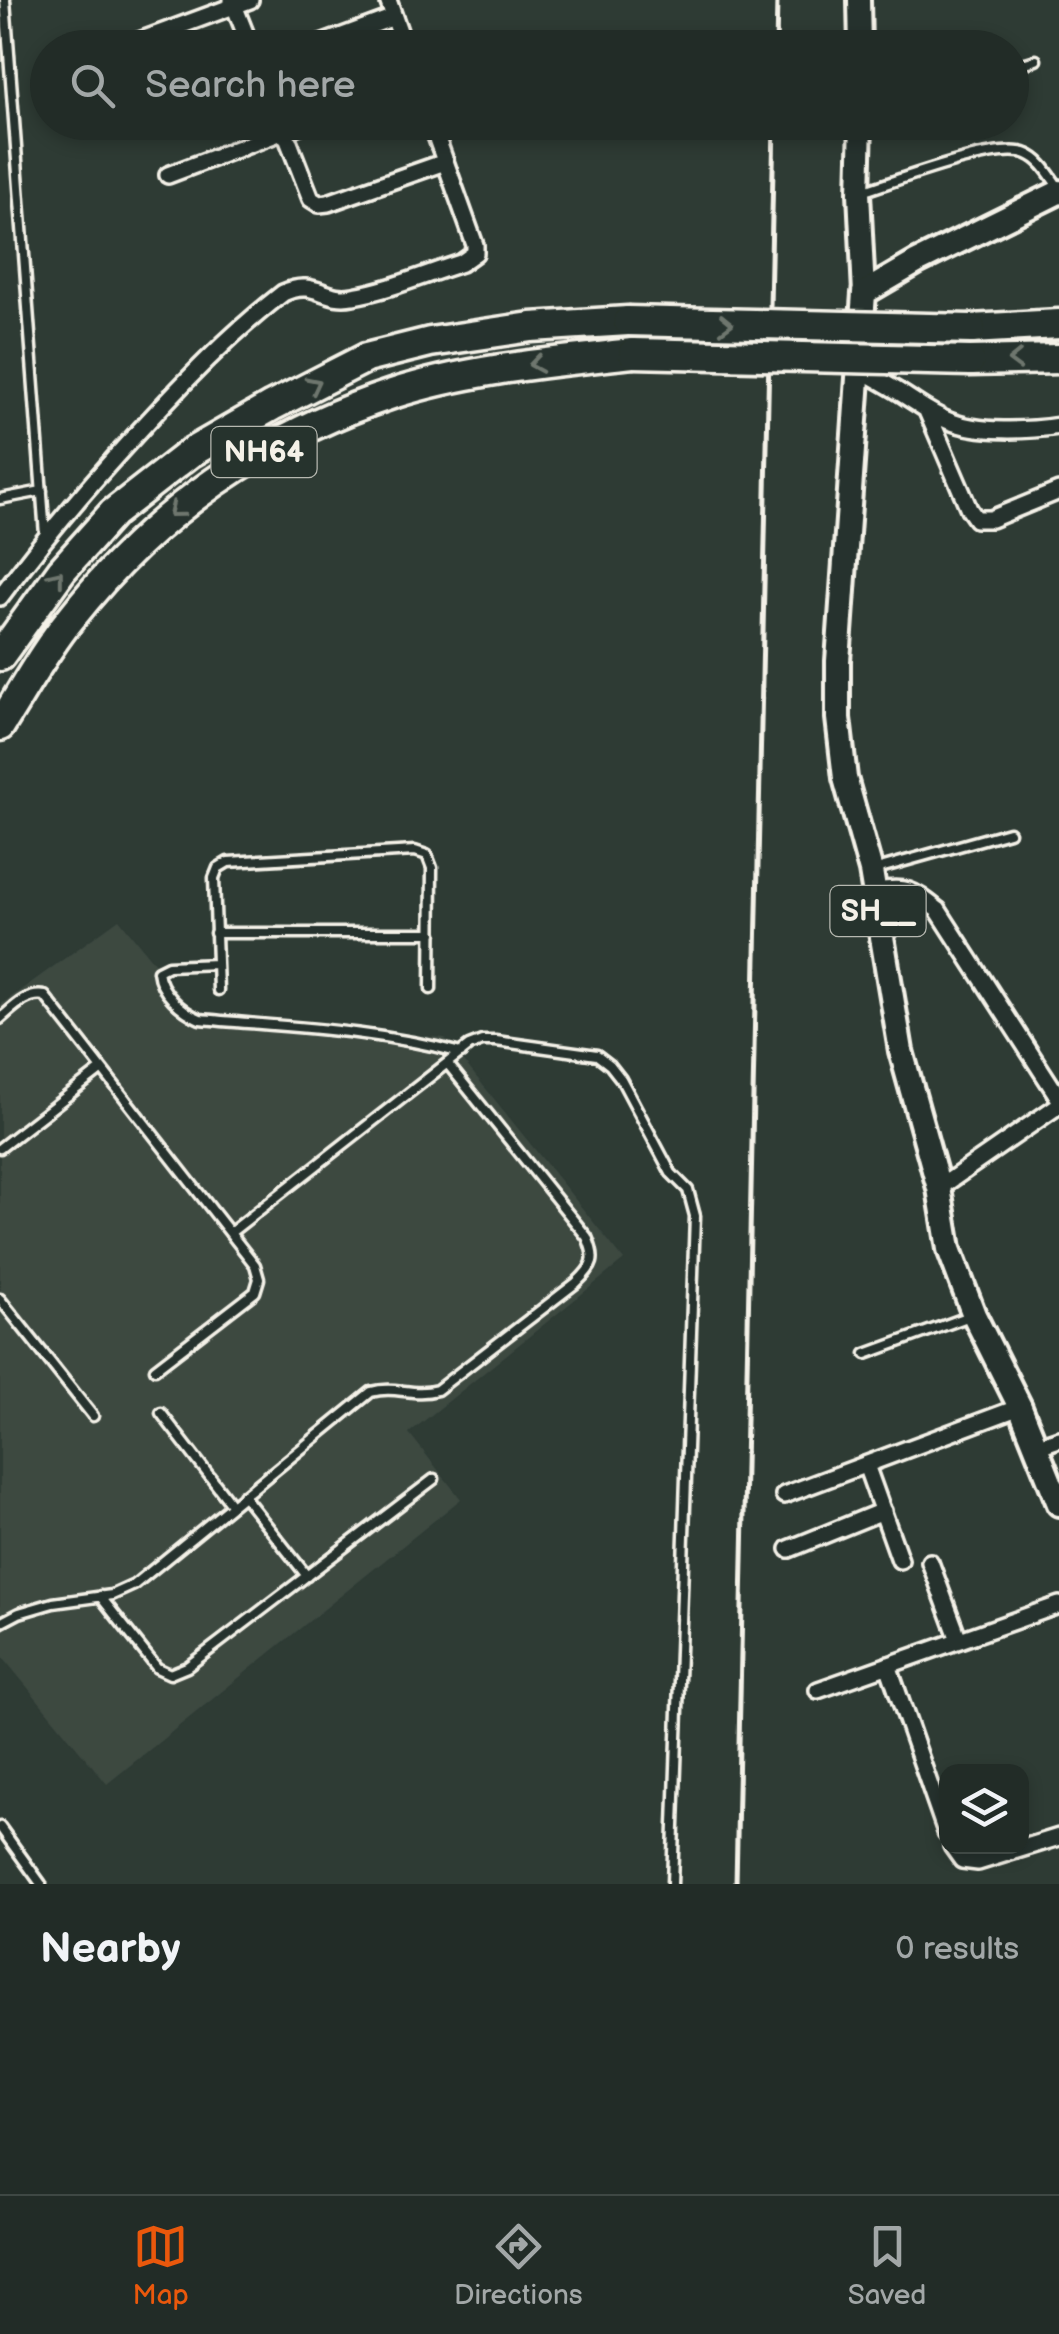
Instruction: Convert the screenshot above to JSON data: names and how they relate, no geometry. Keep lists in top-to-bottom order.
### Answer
{
  "streets": {
    "highway": ["NH64"],
    "main road": ["SH__"]
  },
  "page": {
    "search": "Search here",
    "heading": ["Nearby", "0 results"],
    "nav": ["Map", "Directions", "Saved"]
  }
}
